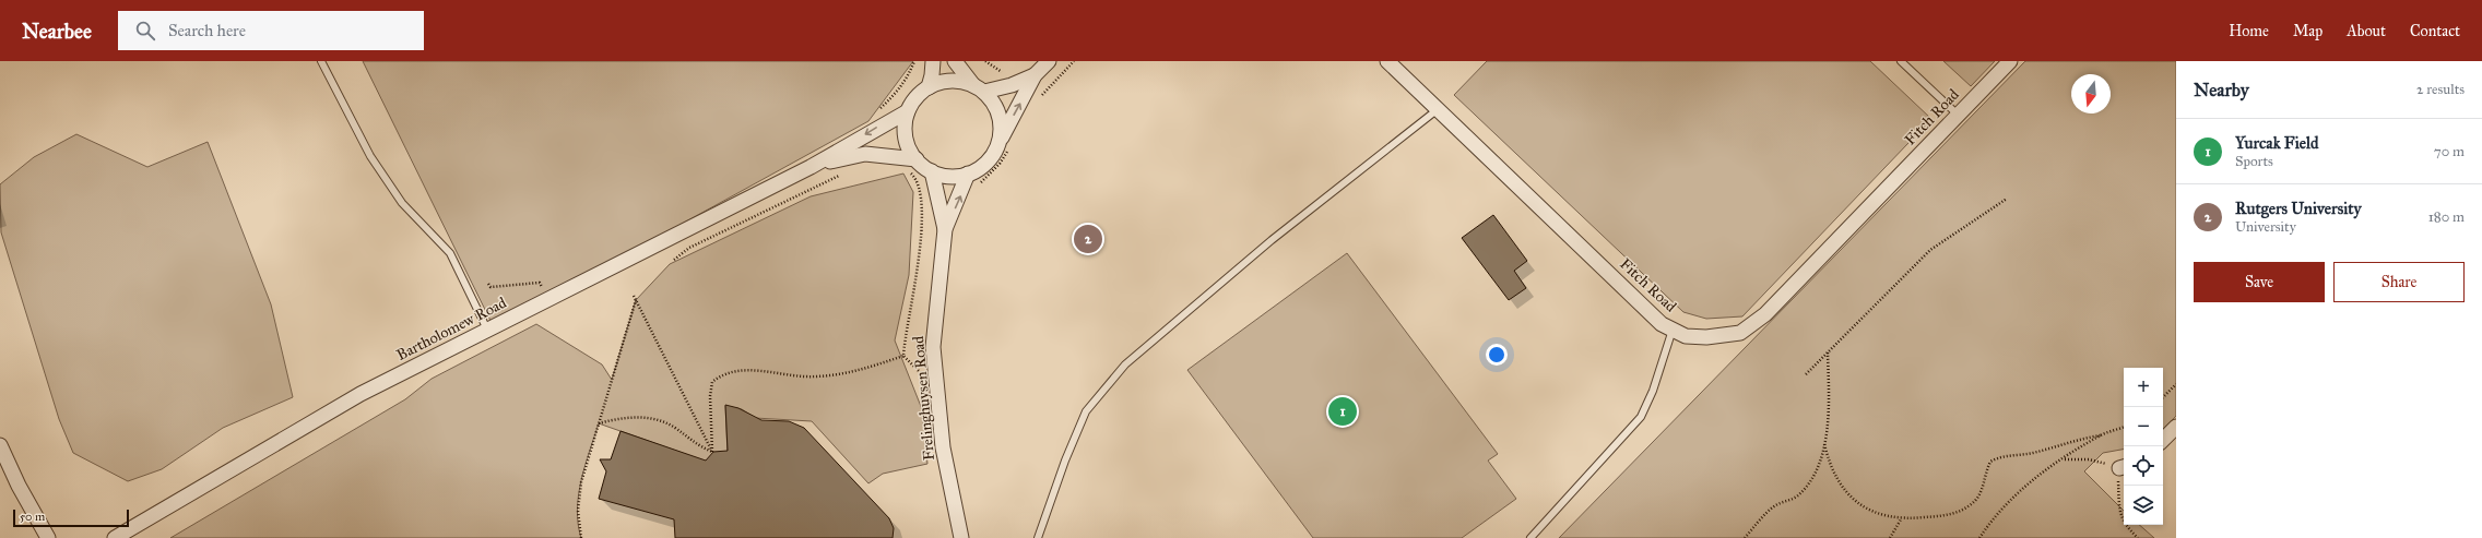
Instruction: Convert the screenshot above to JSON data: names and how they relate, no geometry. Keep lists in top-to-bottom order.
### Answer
{
  "streets": {
    "street": ["Fitch Road", "Bartholomew Road", "Frelinghuysen Road"]
  },
  "crossings": [
    ["Bartholomew Road", "Frelinghuysen Road"]
  ],
  "scale_bar": "50 m",
  "north": "bottom",
  "page": {
    "header": "Nearbee",
    "search": "Search here",
    "nav": [
      "Home",
      "Map",
      "About",
      "Contact"
    ],
    "heading": ["Nearby", "2 results"],
    "list": [
      {
        "mark": "1",
        "name": "Yurcak Field",
        "note": "Sports",
        "value": "70 m"
      },
      {
        "mark": "2",
        "name": "Rutgers University",
        "note": "University",
        "value": "180 m"
      }
    ],
    "pins": ["2", "1"],
    "buttons": ["Save", "Share"],
    "map_buttons": ["+", "−"],
    "scale": "50 m"
  }
}
